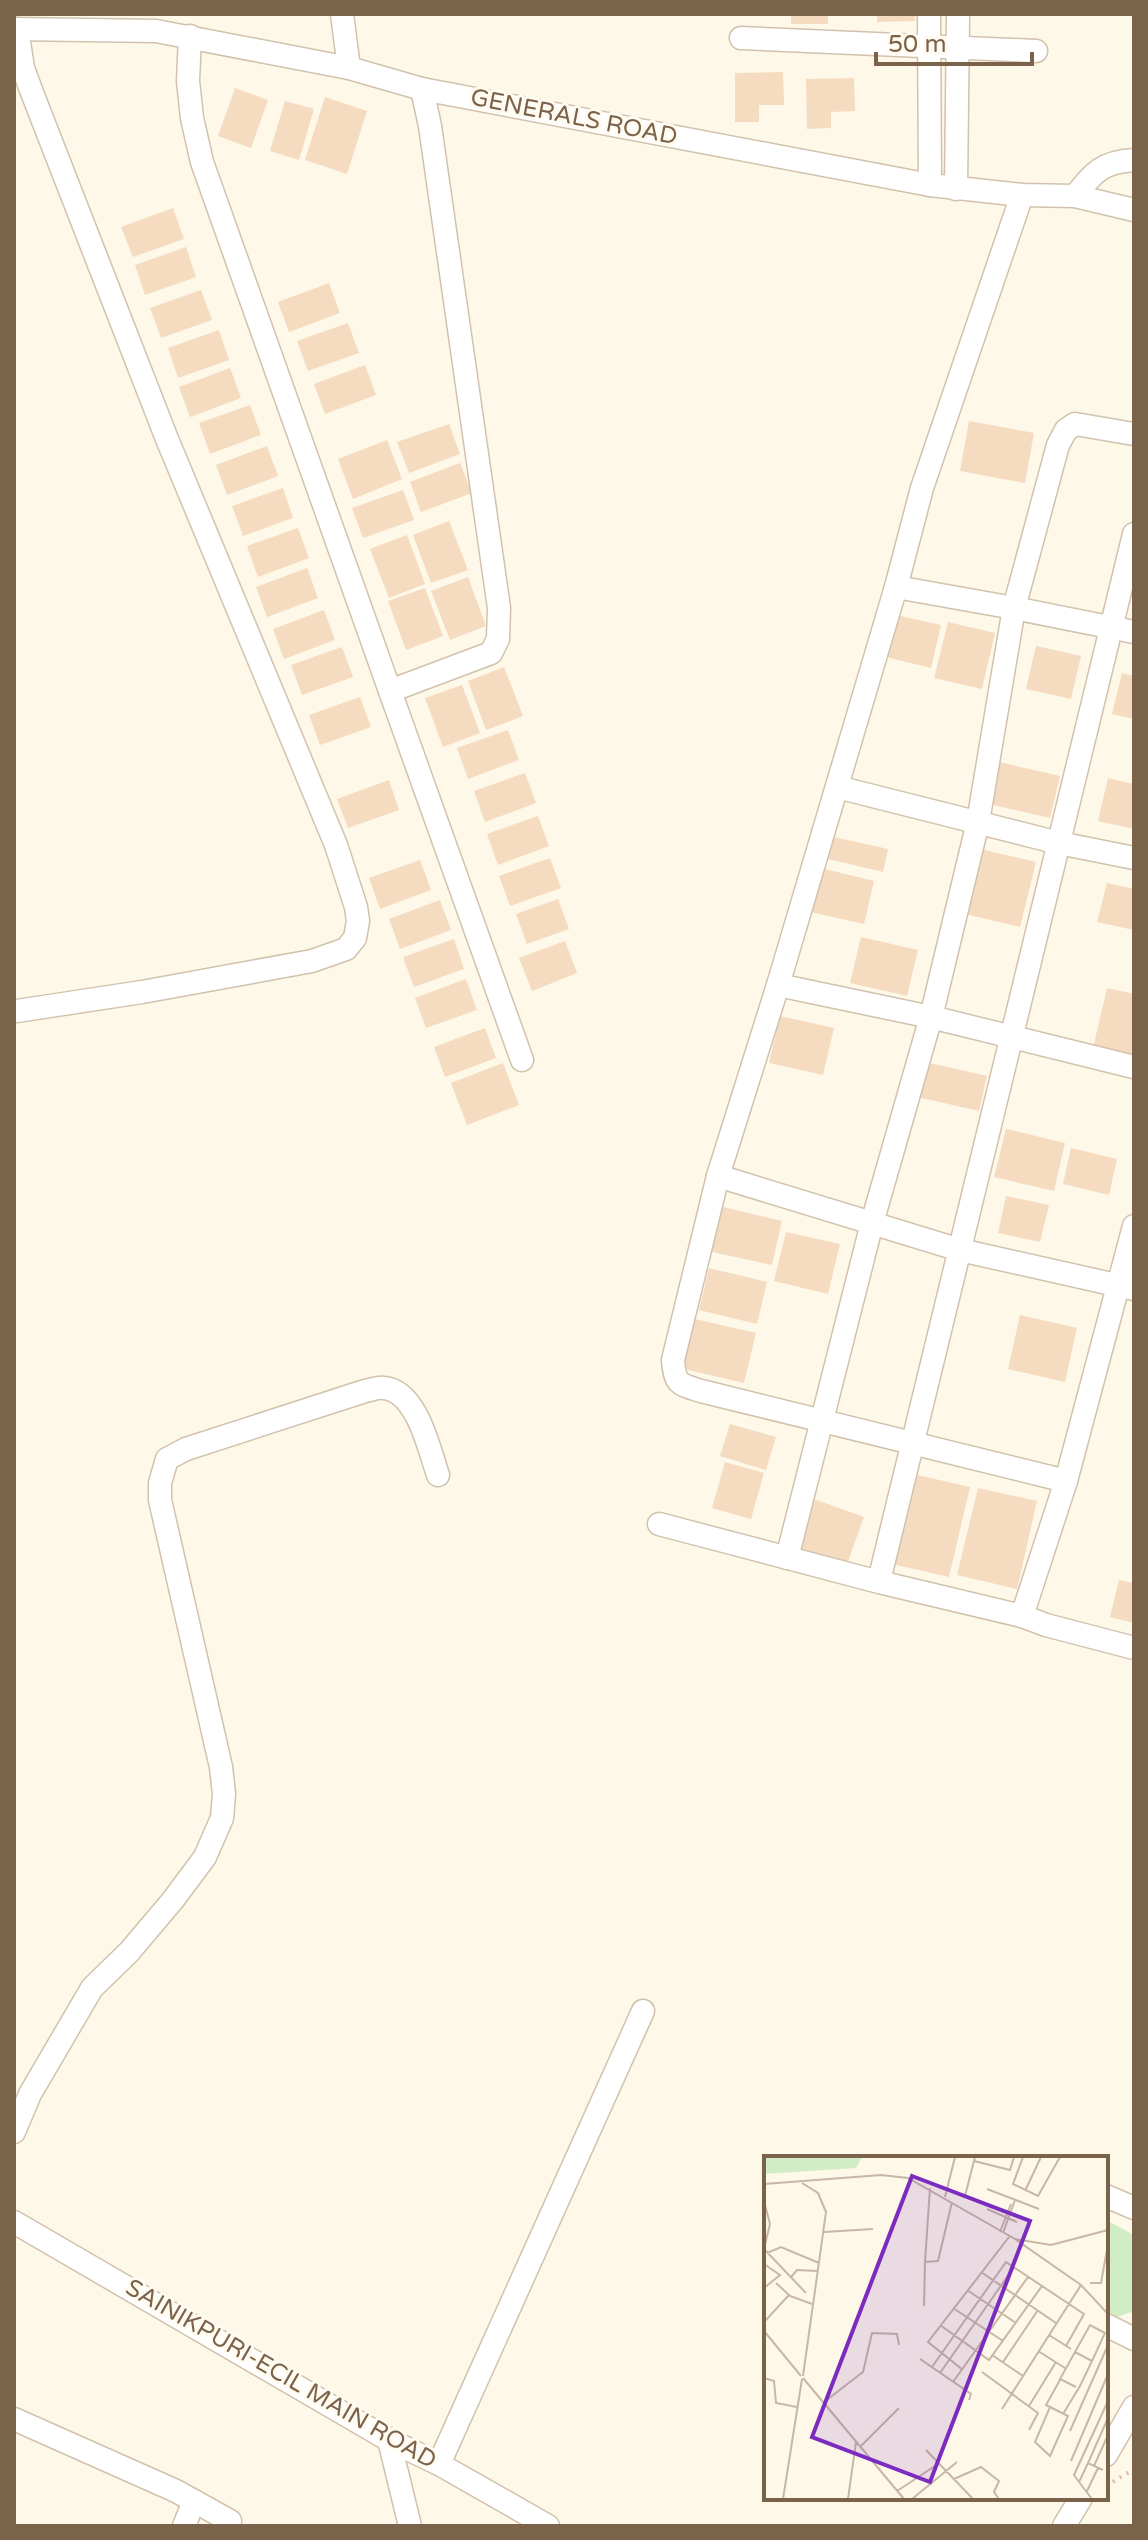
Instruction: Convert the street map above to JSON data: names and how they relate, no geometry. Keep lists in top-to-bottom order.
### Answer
{
  "streets": {
    "street": ["GENERALS ROAD", "SAINIKPURI-ECIL MAIN ROAD"]
  },
  "scale_bar": "50 m"
}
